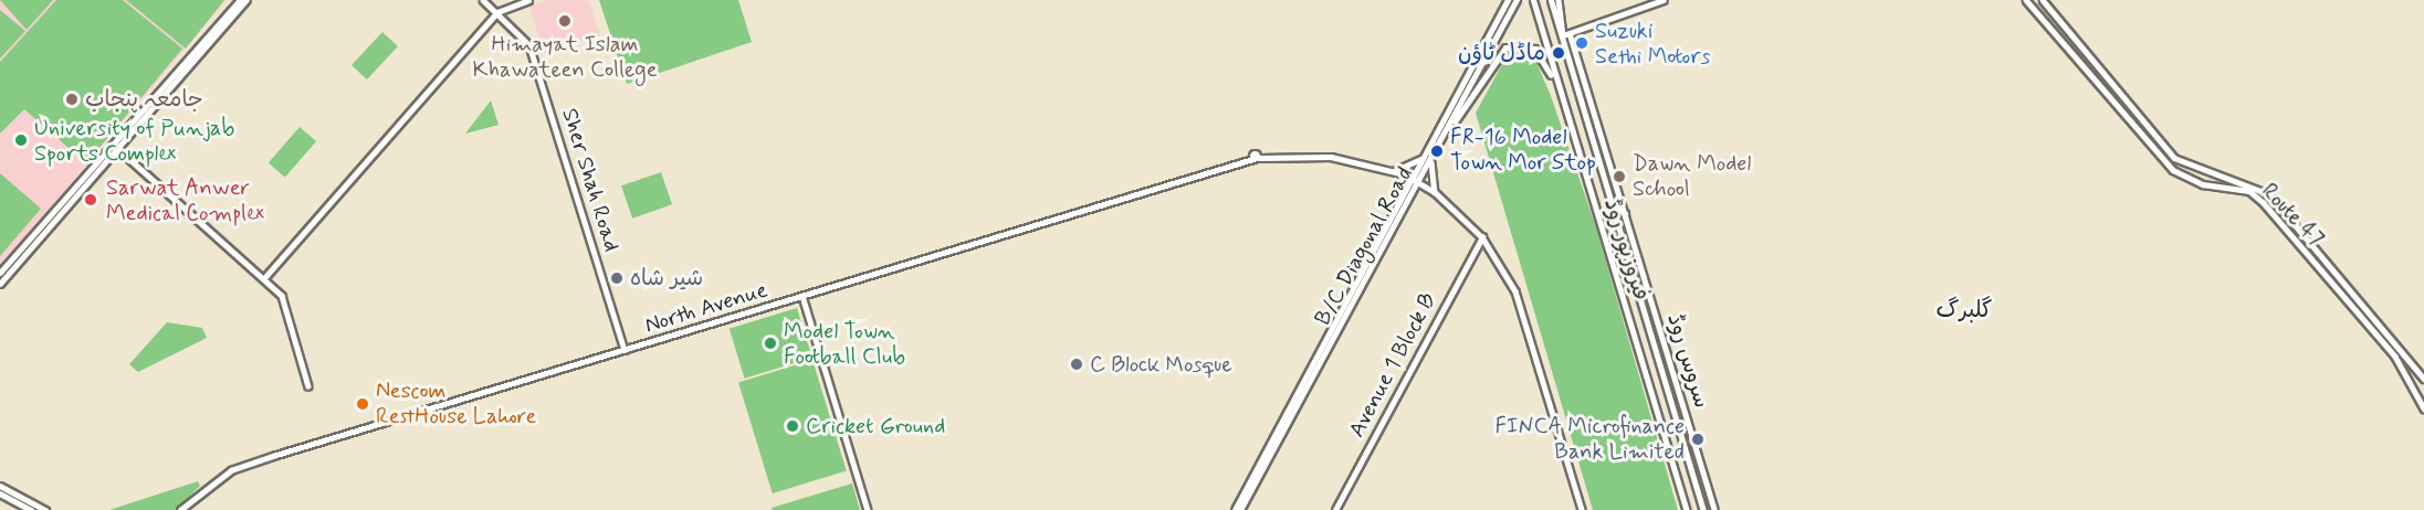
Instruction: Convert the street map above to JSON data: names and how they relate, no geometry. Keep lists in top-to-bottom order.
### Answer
{
  "streets": {
    "main road": ["فیروزپور روڈ"],
    "street": [
      "Sher Shah Road",
      "Route 47",
      "B/C Diagonal Road",
      "North Avenue",
      "سروس روڈ",
      "Avenue 1 Block B"
    ]
  },
  "crossings": [
    ["Sher Shah Road", "North Avenue"],
    ["B/C Diagonal Road", "North Avenue"],
    ["فیروزپور روڈ", "سروس روڈ"],
    ["North Avenue", "Avenue 1 Block B"]
  ],
  "districts": ["گلبرگ"],
  "places": [
    "Himayat Islam Khawateen College",
    "Suzuki Sethi Motors",
    "ماڈل ٹاؤن",
    "جامعہ پنجاب",
    "University of Punjab Sports Complex",
    "FR-16 Model Town Mor Stop",
    "Dawn Model School",
    "Sarwat Anwer Medical Complex",
    "شیر شاہ",
    "Model Town Football Club",
    "C Block Mosque",
    "Nescom RestHouse Lahore",
    "Cricket Ground",
    "FINCA Microfinance Bank Limited"
  ]
}
